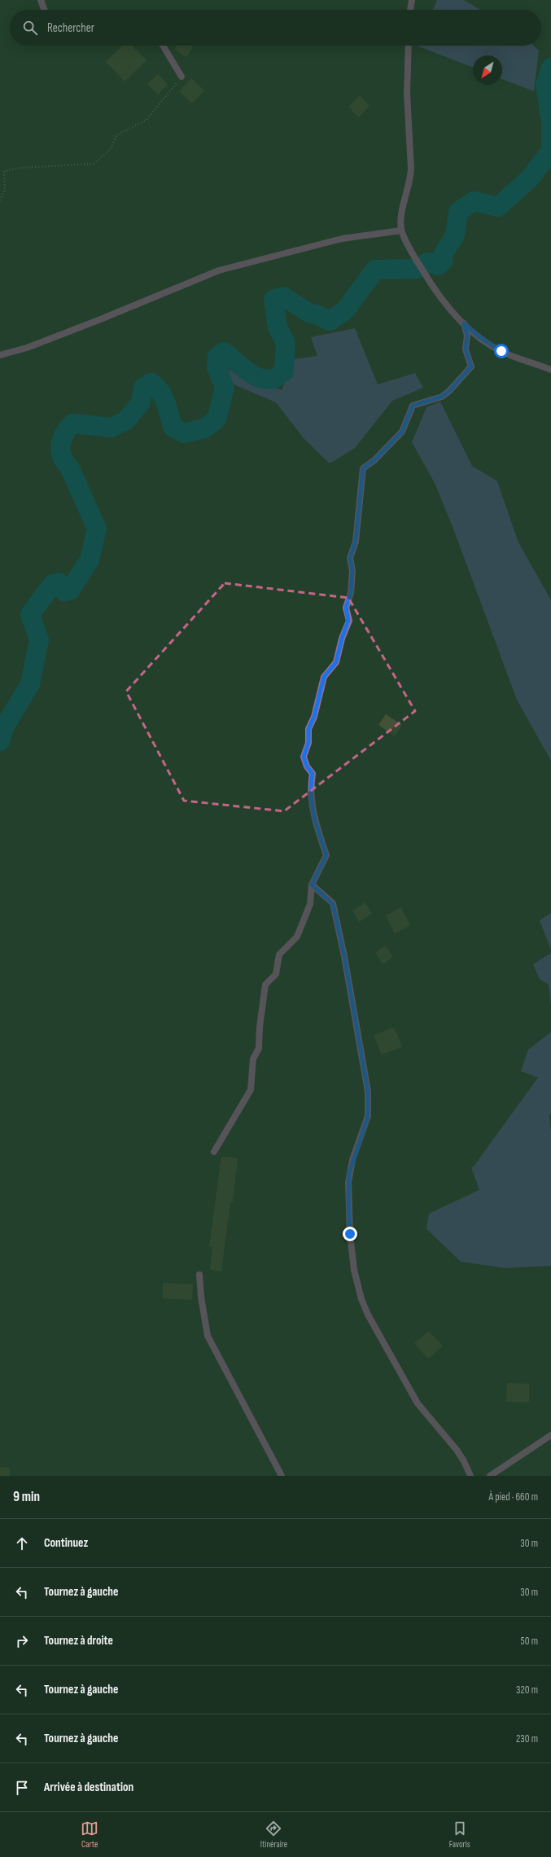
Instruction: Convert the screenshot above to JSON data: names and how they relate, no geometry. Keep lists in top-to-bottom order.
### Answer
{
  "north": "bottom left",
  "page": {
    "search": "Rechercher",
    "heading": ["9 min", "À pied · 660 m"],
    "list": [
      ["Continuez", "30 m"],
      ["Tournez à gauche", "30 m"],
      ["Tournez à droite", "50 m"],
      ["Tournez à gauche", "320 m"],
      ["Tournez à gauche", "230 m"],
      "Arrivée à destination"
    ],
    "nav": ["Carte", "Itinéraire", "Favoris"]
  }
}
